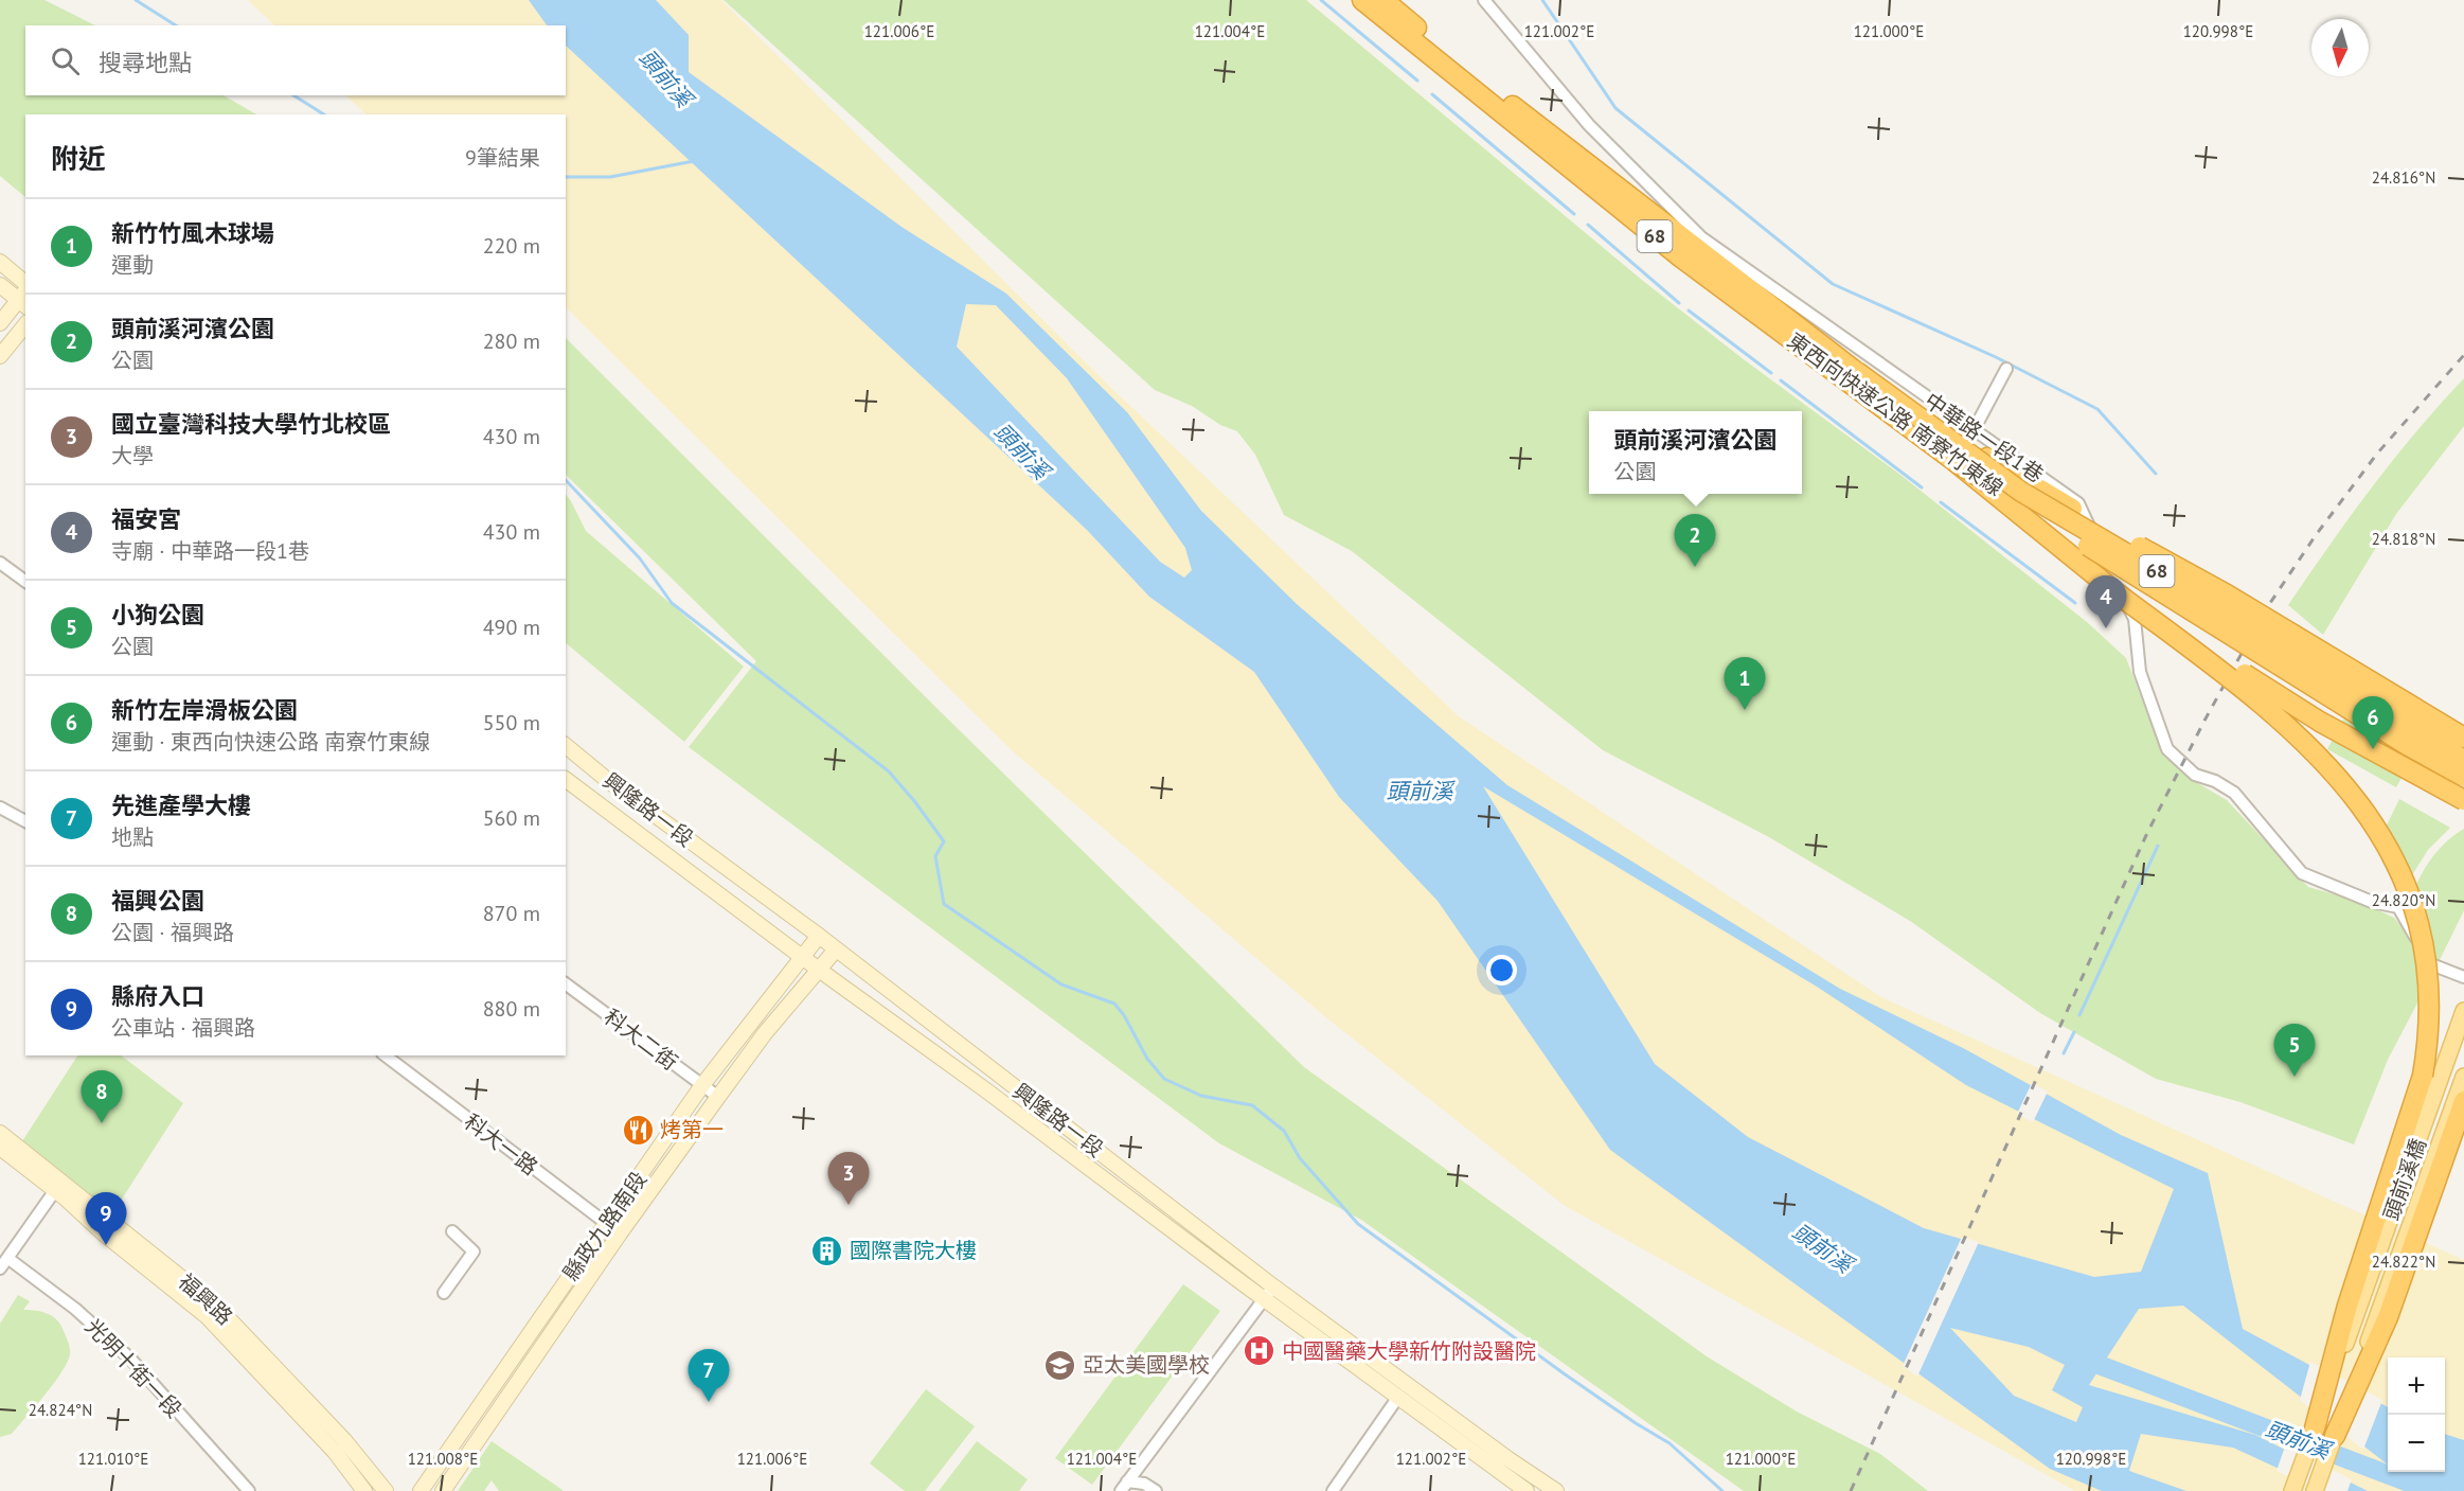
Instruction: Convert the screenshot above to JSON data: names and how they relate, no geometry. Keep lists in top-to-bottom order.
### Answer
{
  "streets": {
    "highway": ["68", "東西向快速公路 南寮竹東線"],
    "main road": ["頭前溪橋"],
    "street": [
      "中華路一段1巷",
      "興隆路一段",
      "科大二街",
      "科大一路",
      "縣政九路南段",
      "福興路",
      "光明十街一段"
    ]
  },
  "crossings": [
    ["興隆路一段", "縣政九路南段"],
    ["科大二街", "縣政九路南段"],
    ["科大一路", "縣政九路南段"]
  ],
  "water": ["頭前溪"],
  "places": {
    "restaurant": ["烤第一"],
    "building": ["國際書院大樓"],
    "hospital": ["中國醫藥大學新竹附設醫院"],
    "school or university": ["亞太美國學校"]
  },
  "north": "bottom",
  "page": {
    "search": "搜尋地點",
    "heading": ["附近", "9筆結果"],
    "list": [
      {
        "mark": "1",
        "name": "新竹竹風木球場",
        "note": "運動",
        "value": "220 m"
      },
      {
        "mark": "2",
        "name": "頭前溪河濱公園",
        "note": "公園",
        "value": "280 m"
      },
      {
        "mark": "3",
        "name": "國立臺灣科技大學竹北校區",
        "note": "大學",
        "value": "430 m"
      },
      {
        "mark": "4",
        "name": "福安宮",
        "note": "寺廟 · 中華路一段1巷",
        "value": "430 m"
      },
      {
        "mark": "5",
        "name": "小狗公園",
        "note": "公園",
        "value": "490 m"
      },
      {
        "mark": "6",
        "name": "新竹左岸滑板公園",
        "note": "運動 · 東西向快速公路 南寮竹東線",
        "value": "550 m"
      },
      {
        "mark": "7",
        "name": "先進產學大樓",
        "note": "地點",
        "value": "560 m"
      },
      {
        "mark": "8",
        "name": "福興公園",
        "note": "公園 · 福興路",
        "value": "870 m"
      },
      {
        "mark": "9",
        "name": "縣府入口",
        "note": "公車站 · 福興路",
        "value": "880 m"
      }
    ],
    "popup": ["頭前溪河濱公園", "公園"],
    "pins": [
      "2",
      "4",
      "1",
      "6",
      "5",
      "8",
      "3",
      "9",
      "7"
    ],
    "map_buttons": ["+", "−"]
  },
  "coordinates": [
    "121.006°E",
    "121.004°E",
    "121.002°E",
    "121.000°E",
    "120.998°E",
    "24.816°N",
    "24.818°N",
    "24.820°N",
    "24.822°N",
    "24.824°N",
    "121.010°E",
    "121.008°E"
  ]
}
